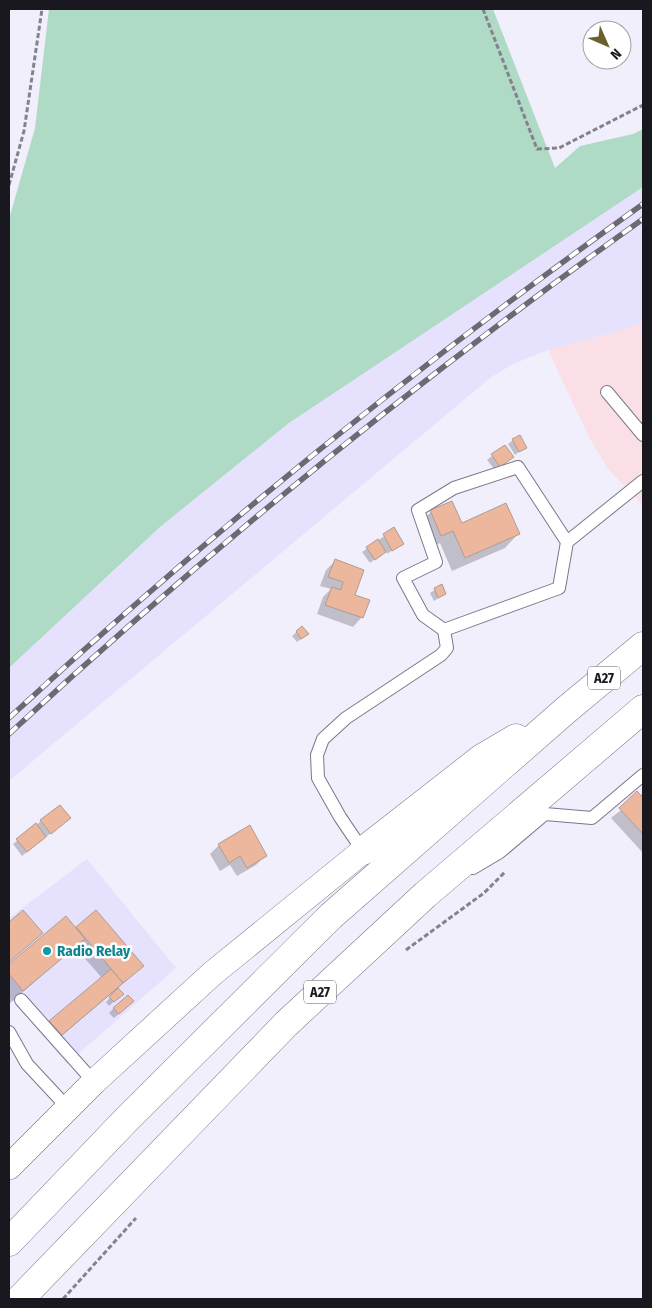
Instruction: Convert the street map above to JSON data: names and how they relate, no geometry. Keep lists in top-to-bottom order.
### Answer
{
  "streets": {
    "highway": ["A27"]
  },
  "places": ["Radio Relay"],
  "north": "bottom right"
}
